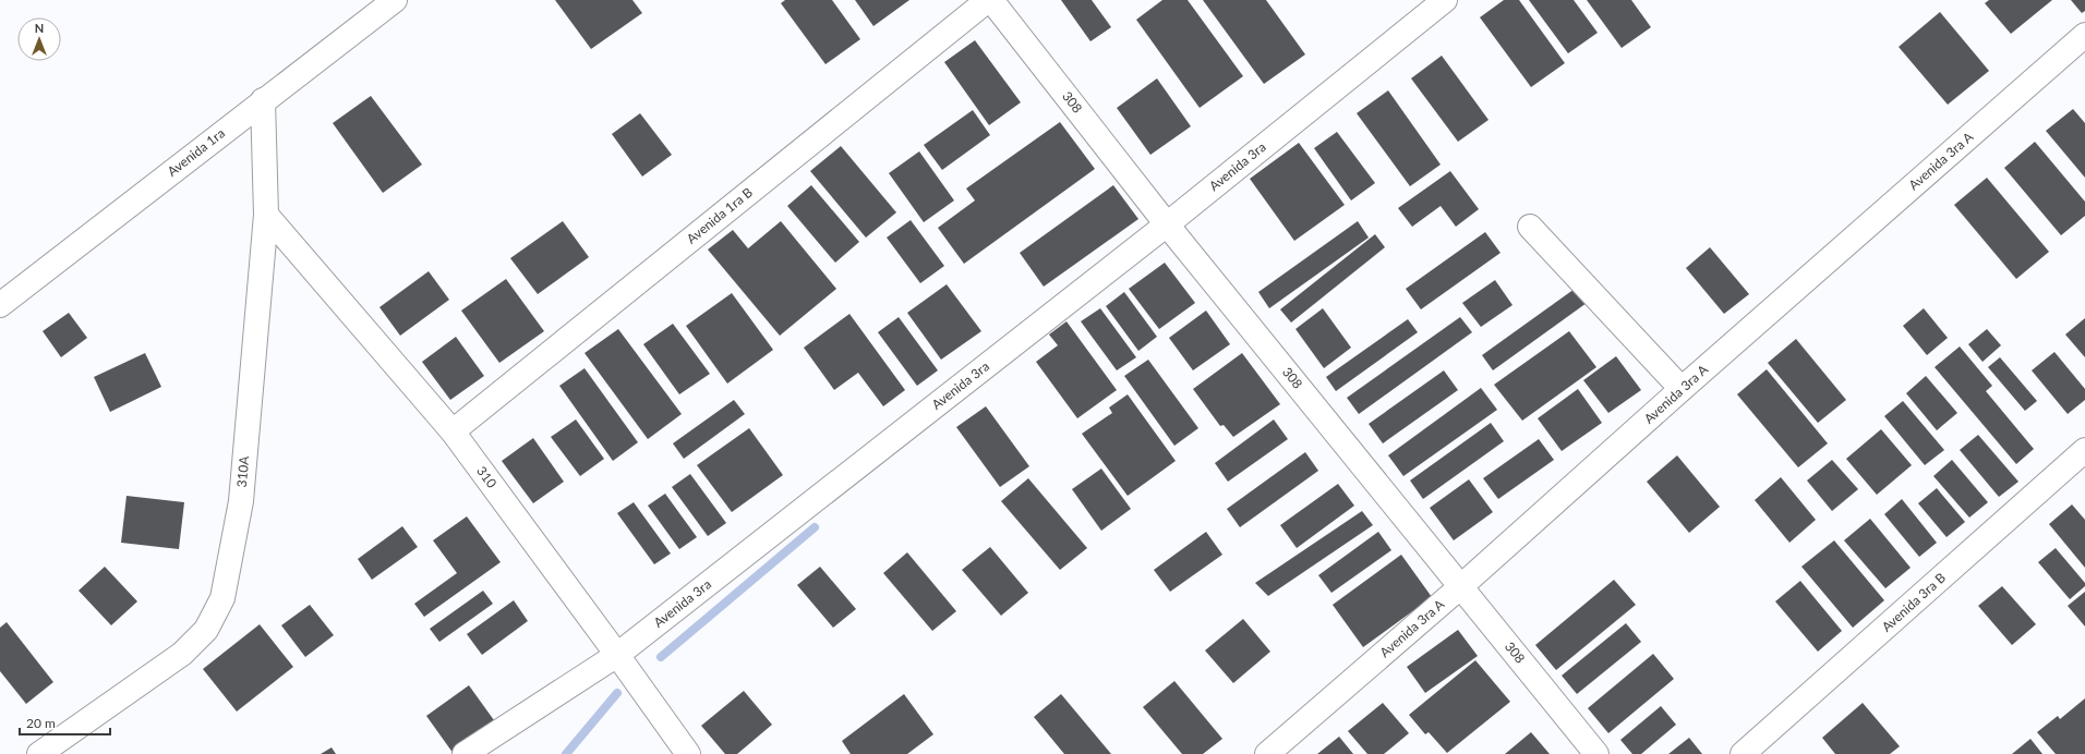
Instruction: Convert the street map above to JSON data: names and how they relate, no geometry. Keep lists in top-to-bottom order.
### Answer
{
  "streets": {
    "street": [
      "308",
      "Avenida 1ra",
      "Avenida 3ra A",
      "Avenida 3ra",
      "Avenida 1ra B",
      "310A",
      "310",
      "Avenida 3ra B"
    ]
  },
  "crossings": [
    ["308", "Avenida 3ra A"],
    ["308", "Avenida 3ra"],
    ["Avenida 1ra", "310A"],
    ["Avenida 3ra", "310"],
    ["Avenida 1ra B", "310"],
    ["310A", "310"]
  ],
  "scale_bar": "20 m",
  "north": "top"
}
